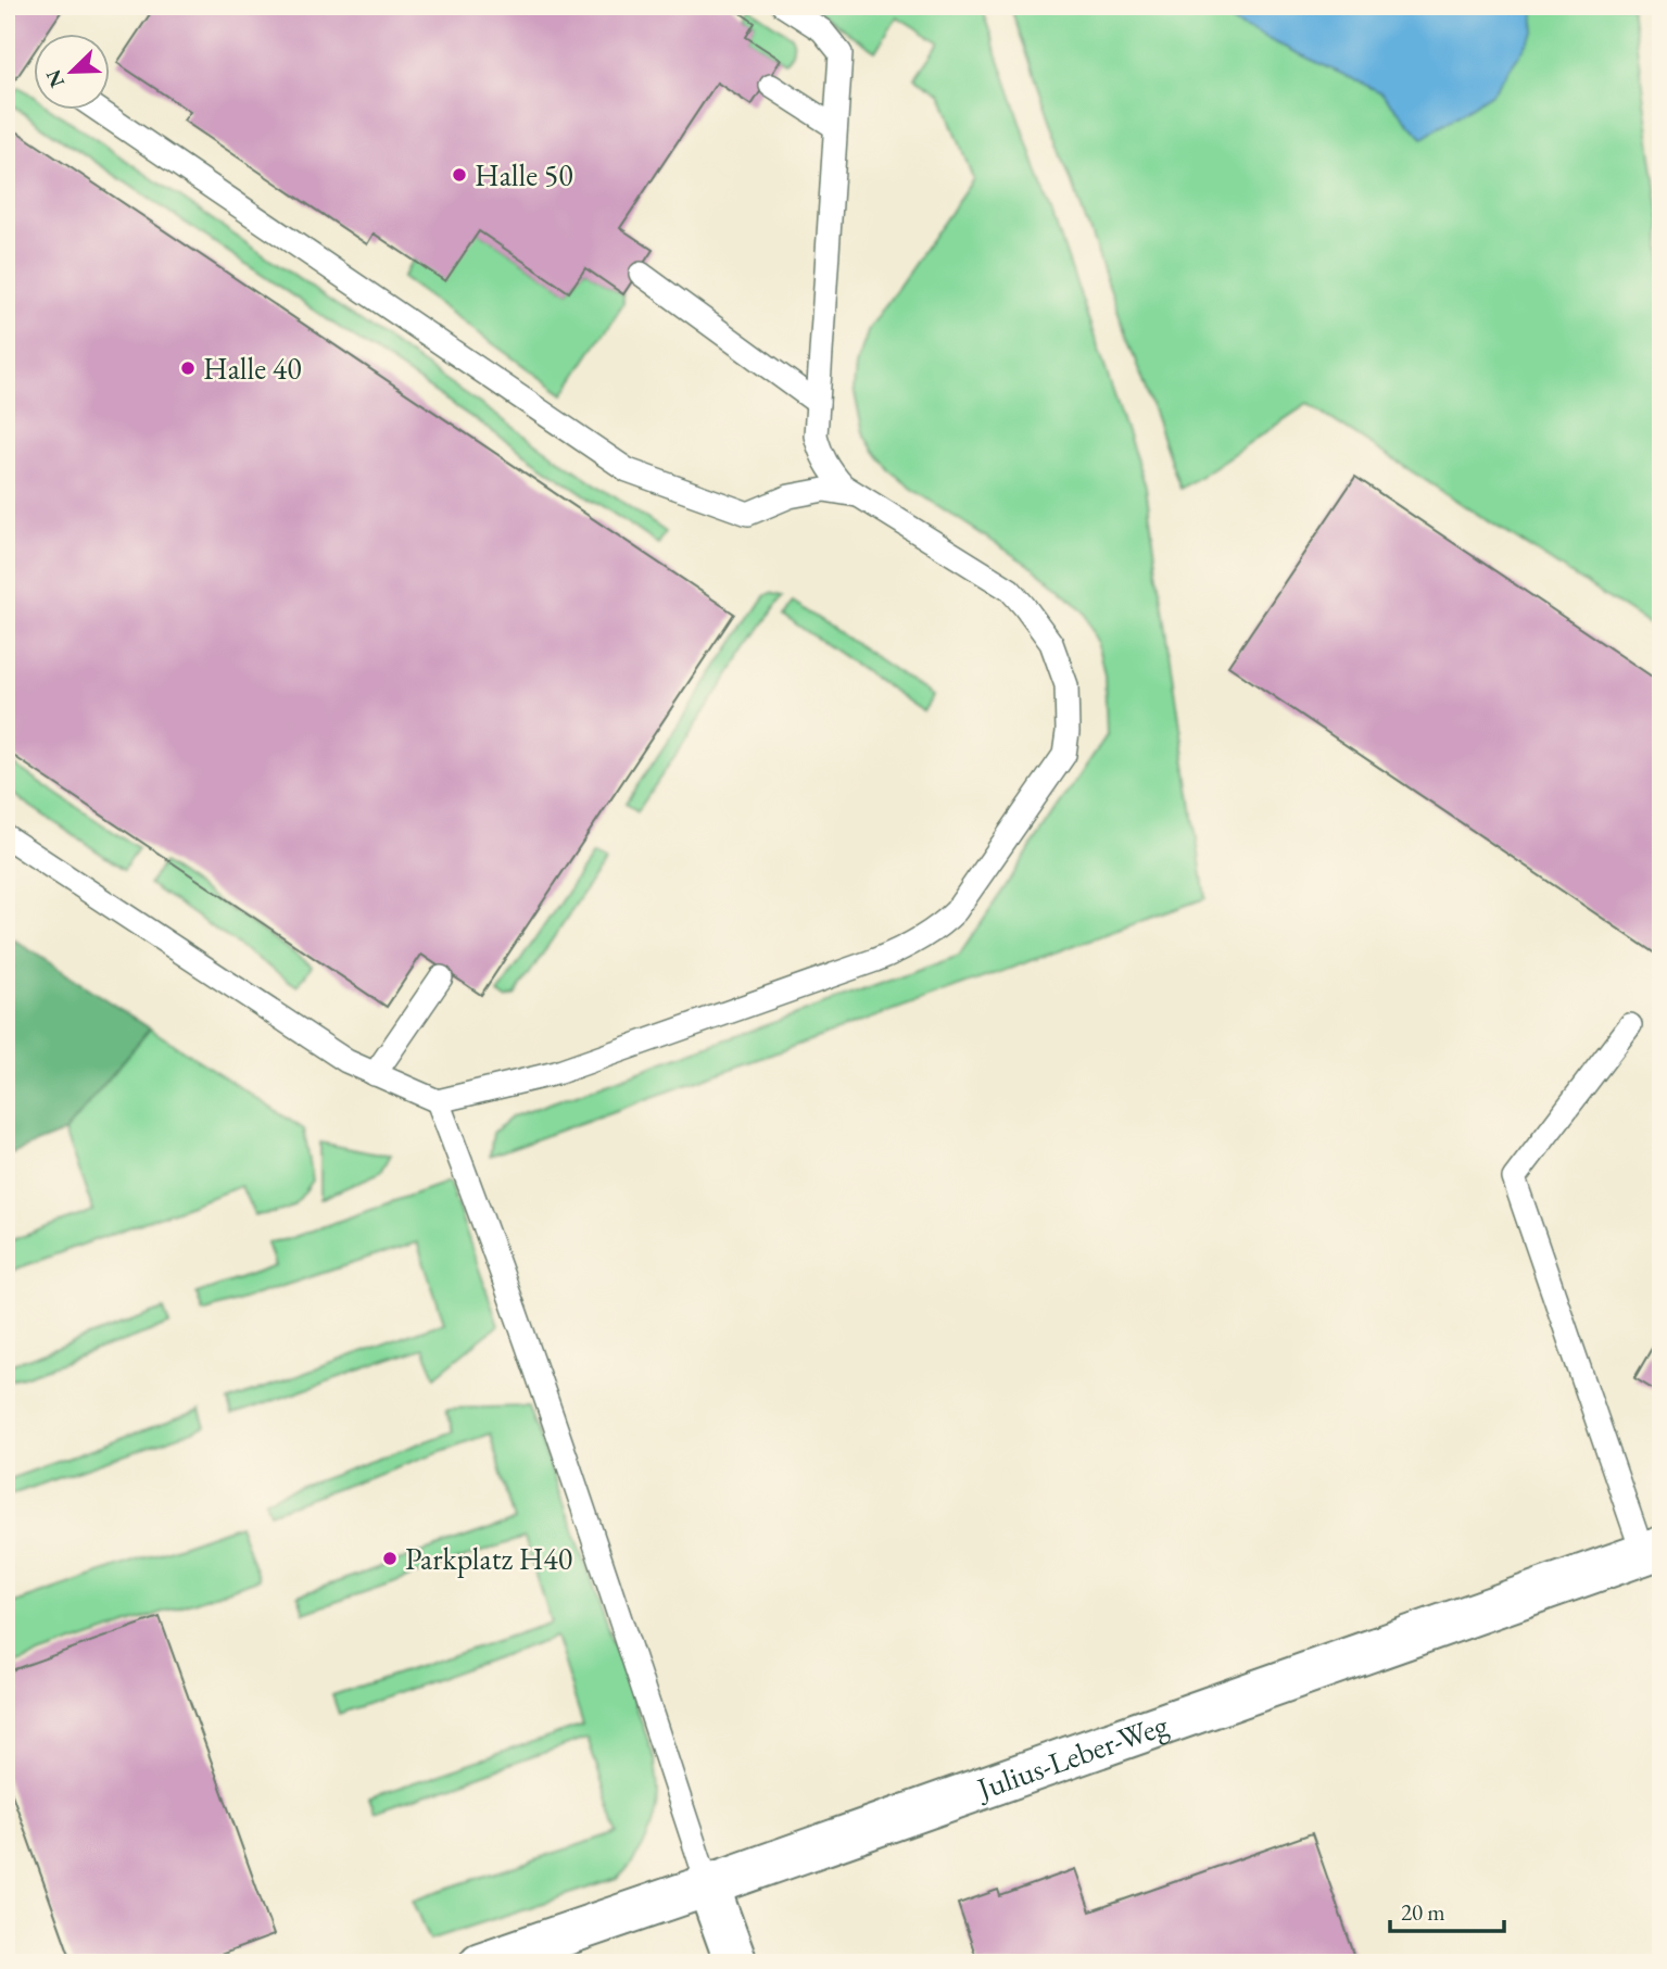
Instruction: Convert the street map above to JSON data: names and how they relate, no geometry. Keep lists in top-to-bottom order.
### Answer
{
  "streets": {
    "street": ["Julius-Leber-Weg"]
  },
  "places": ["Halle 50", "Halle 40", "Parkplatz H40"],
  "scale_bar": "20 m",
  "north": "bottom left"
}
